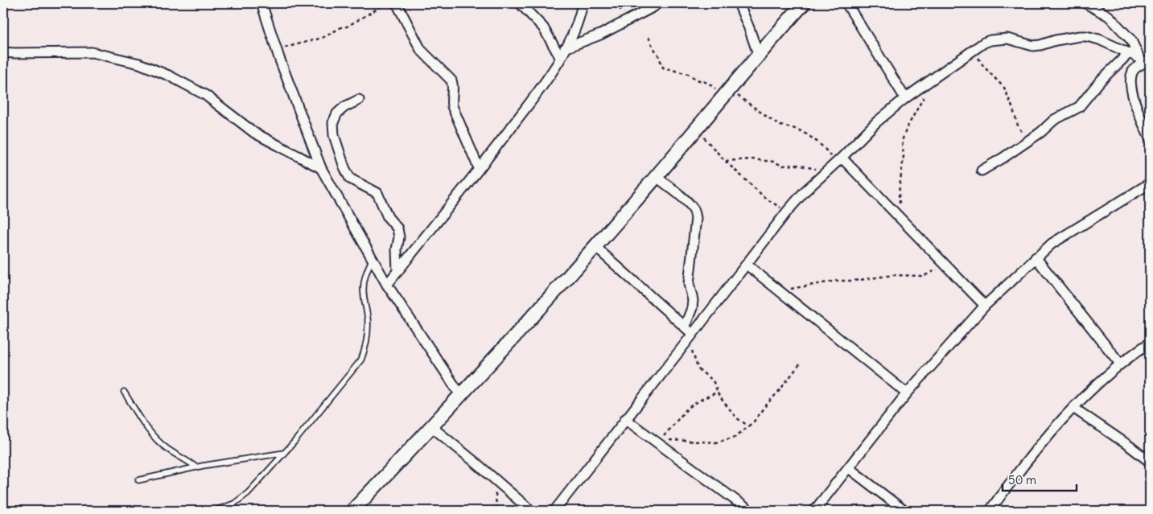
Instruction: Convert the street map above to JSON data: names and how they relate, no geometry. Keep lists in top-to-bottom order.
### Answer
{
  "scale_bar": "50 m"
}
